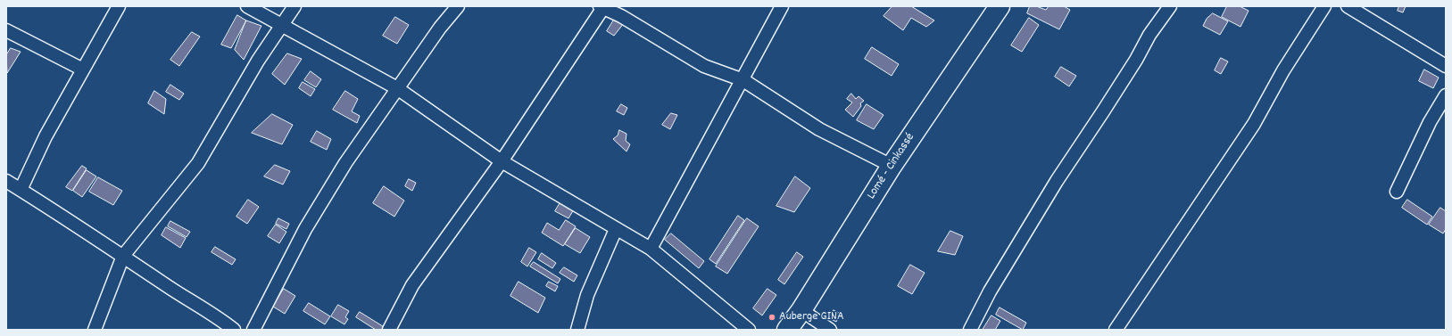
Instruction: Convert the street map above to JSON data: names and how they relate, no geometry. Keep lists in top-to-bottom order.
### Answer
{
  "streets": {
    "highway": ["Lomé - Cinkassé"]
  },
  "places": ["Auberge GINA"]
}
